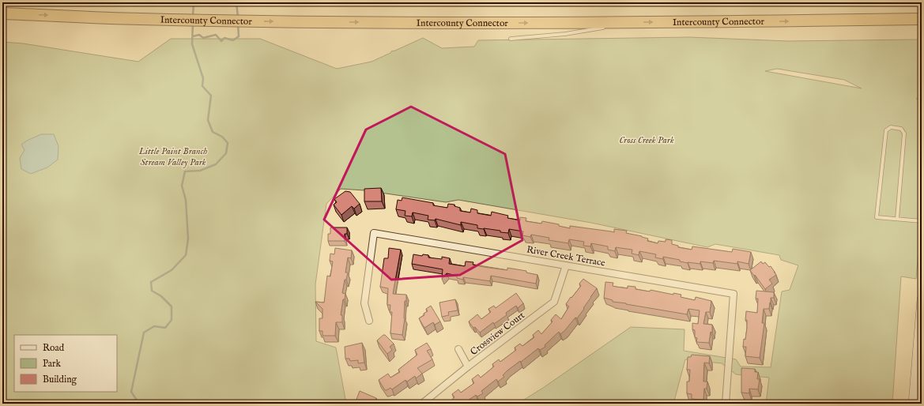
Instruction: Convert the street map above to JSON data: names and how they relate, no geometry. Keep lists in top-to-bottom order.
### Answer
{
  "streets": {
    "highway": ["Intercounty Connector"],
    "street": ["River Creek Terrace", "Crossview Court"]
  },
  "crossings": [
    ["River Creek Terrace", "Crossview Court"]
  ],
  "one_way": ["Intercounty Connector"],
  "parks": ["Cross Creek Park", "Little Paint Branch Stream Valley Park"],
  "legend": ["Road", "Park", "Building"]
}
